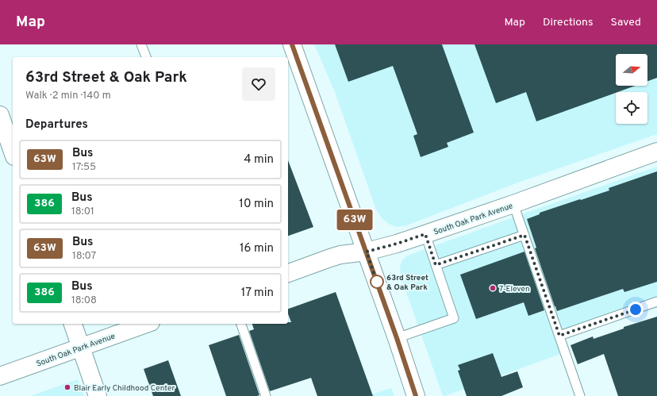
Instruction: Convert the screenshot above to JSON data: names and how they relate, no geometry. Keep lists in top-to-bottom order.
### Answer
{
  "streets": {
    "street": ["South Oak Park Avenue"]
  },
  "places": ["63rd Street & Oak Park", "7-Eleven", "Blair Early Childhood Center"],
  "lines": ["bus line 63W"],
  "north": "right",
  "page": {
    "header": "Map",
    "nav": ["Map", "Directions", "Saved"],
    "on_map": "63W",
    "heading": [
      ["63rd Street & Oak Park", "Walk · 2 min · 140 m"],
      "Departures"
    ],
    "list": [
      {
        "mark": "63W",
        "name": "Bus",
        "note": "17:55",
        "value": "4 min"
      },
      {
        "mark": "386",
        "name": "Bus",
        "note": "18:01",
        "value": "10 min"
      },
      {
        "mark": "63W",
        "name": "Bus",
        "note": "18:07",
        "value": "16 min"
      },
      {
        "mark": "386",
        "name": "Bus",
        "note": "18:08",
        "value": "17 min"
      }
    ]
  }
}
